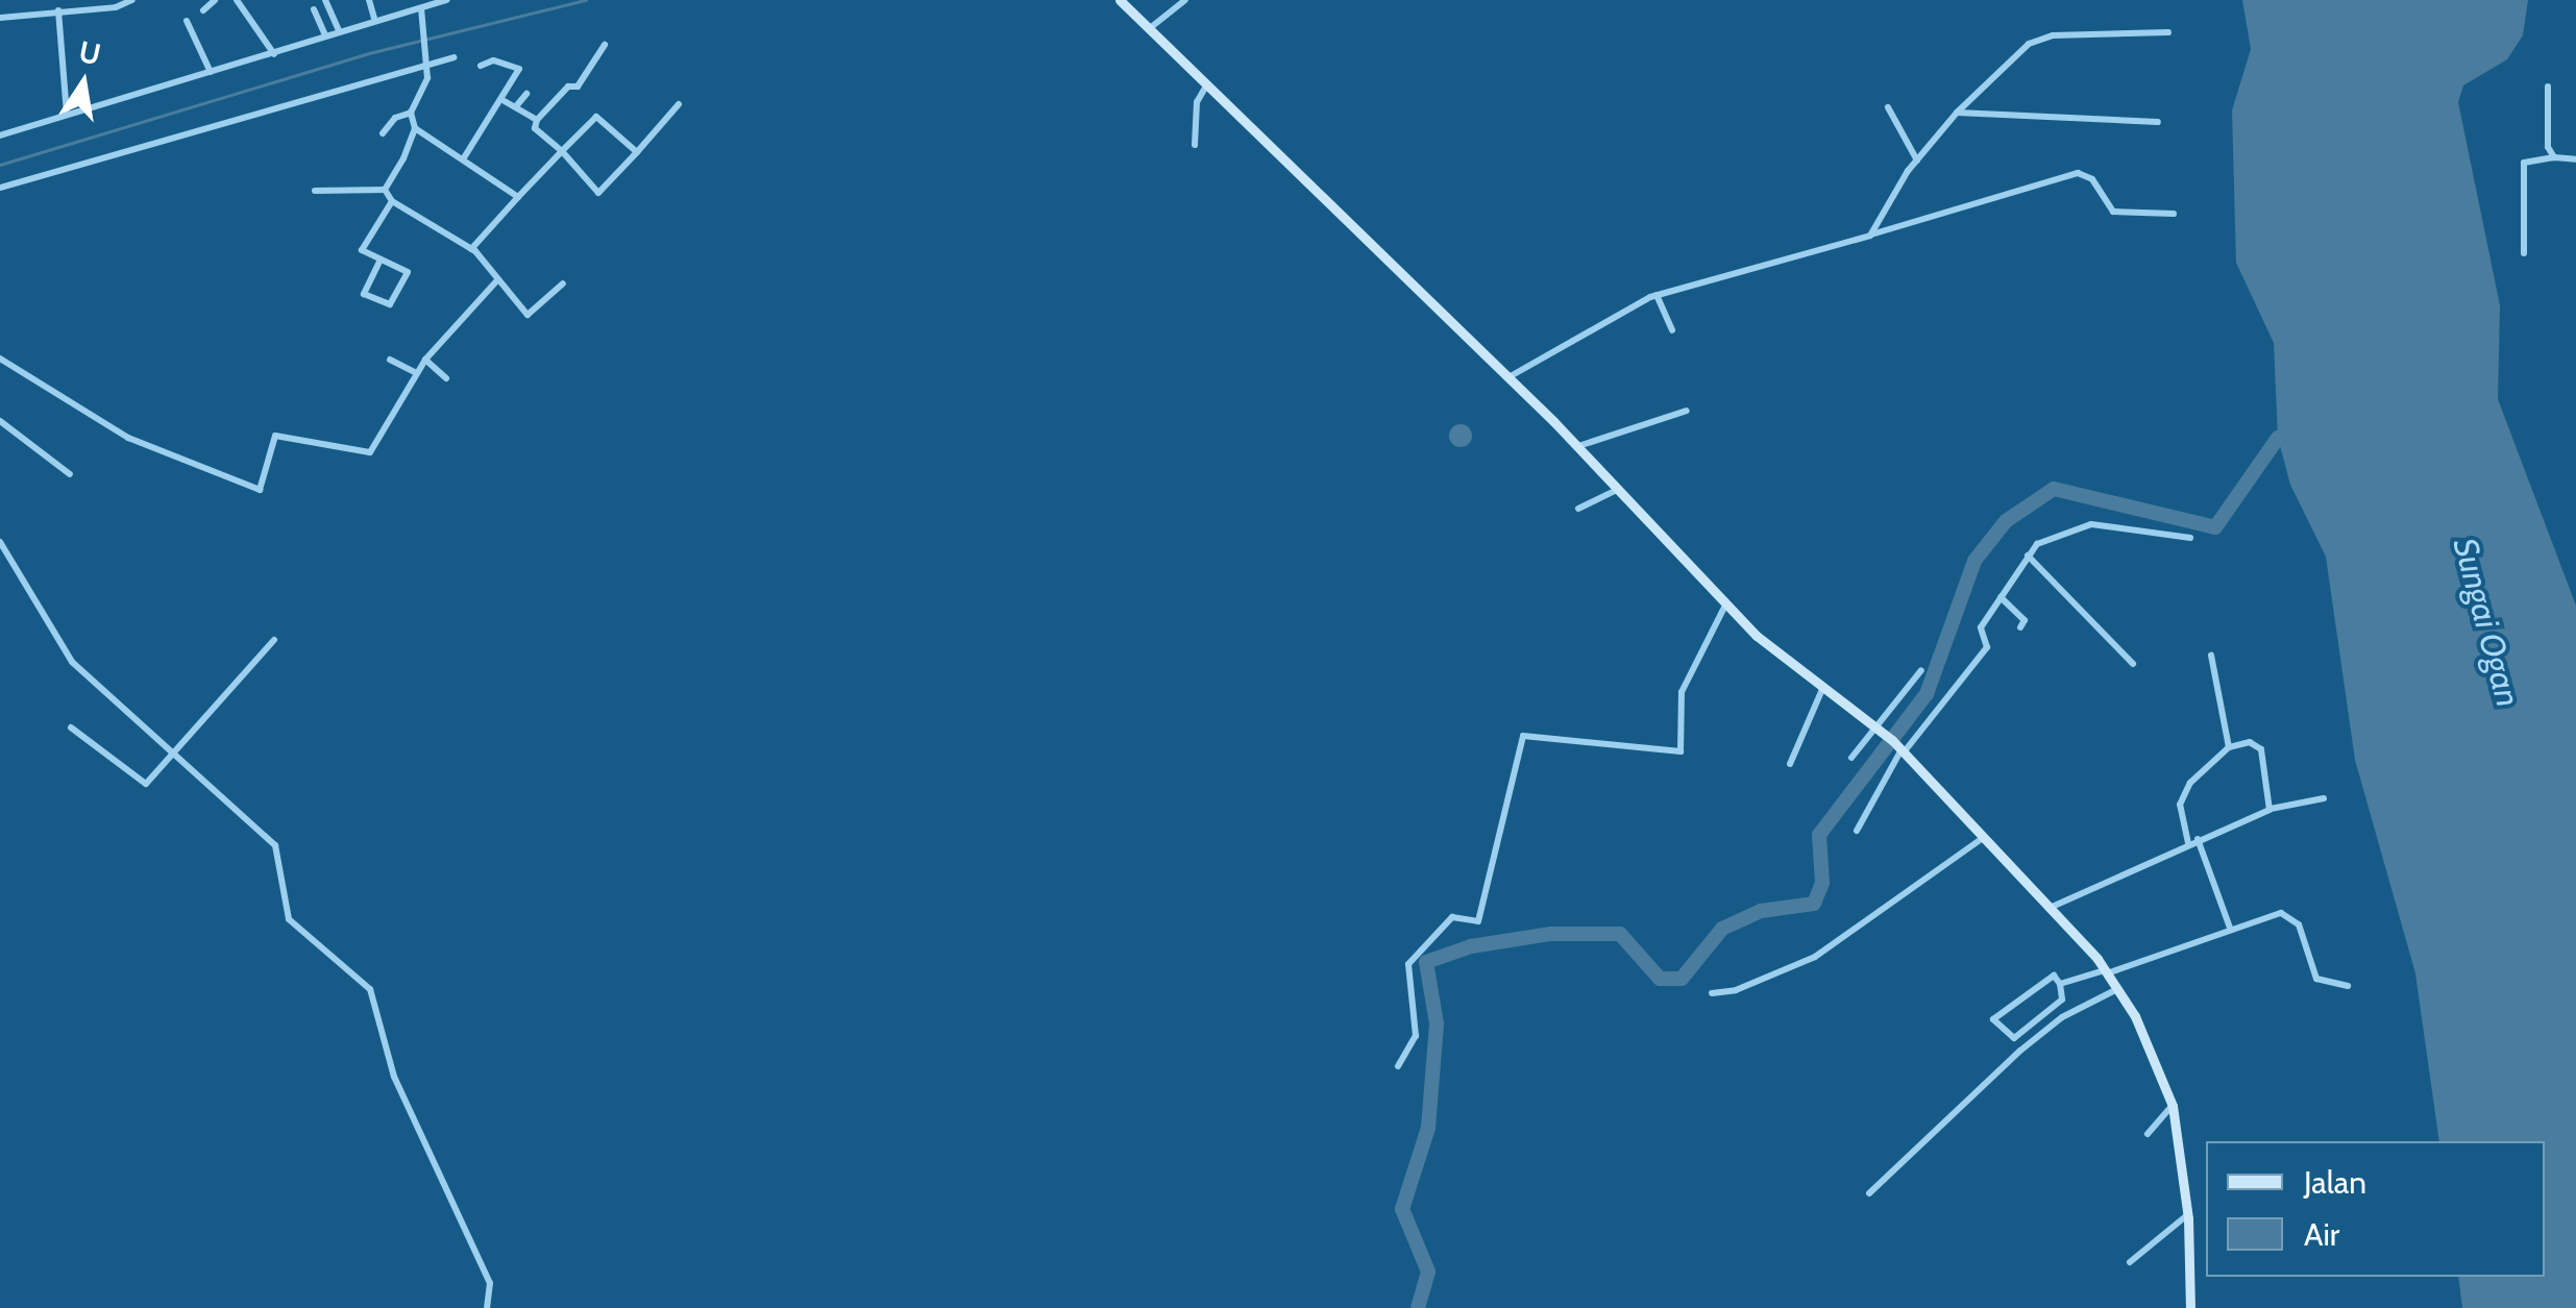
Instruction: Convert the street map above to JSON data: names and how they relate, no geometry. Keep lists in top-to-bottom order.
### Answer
{
  "water": ["Sungai Ogan"],
  "legend": ["Jalan", "Air"],
  "north": "top"
}
